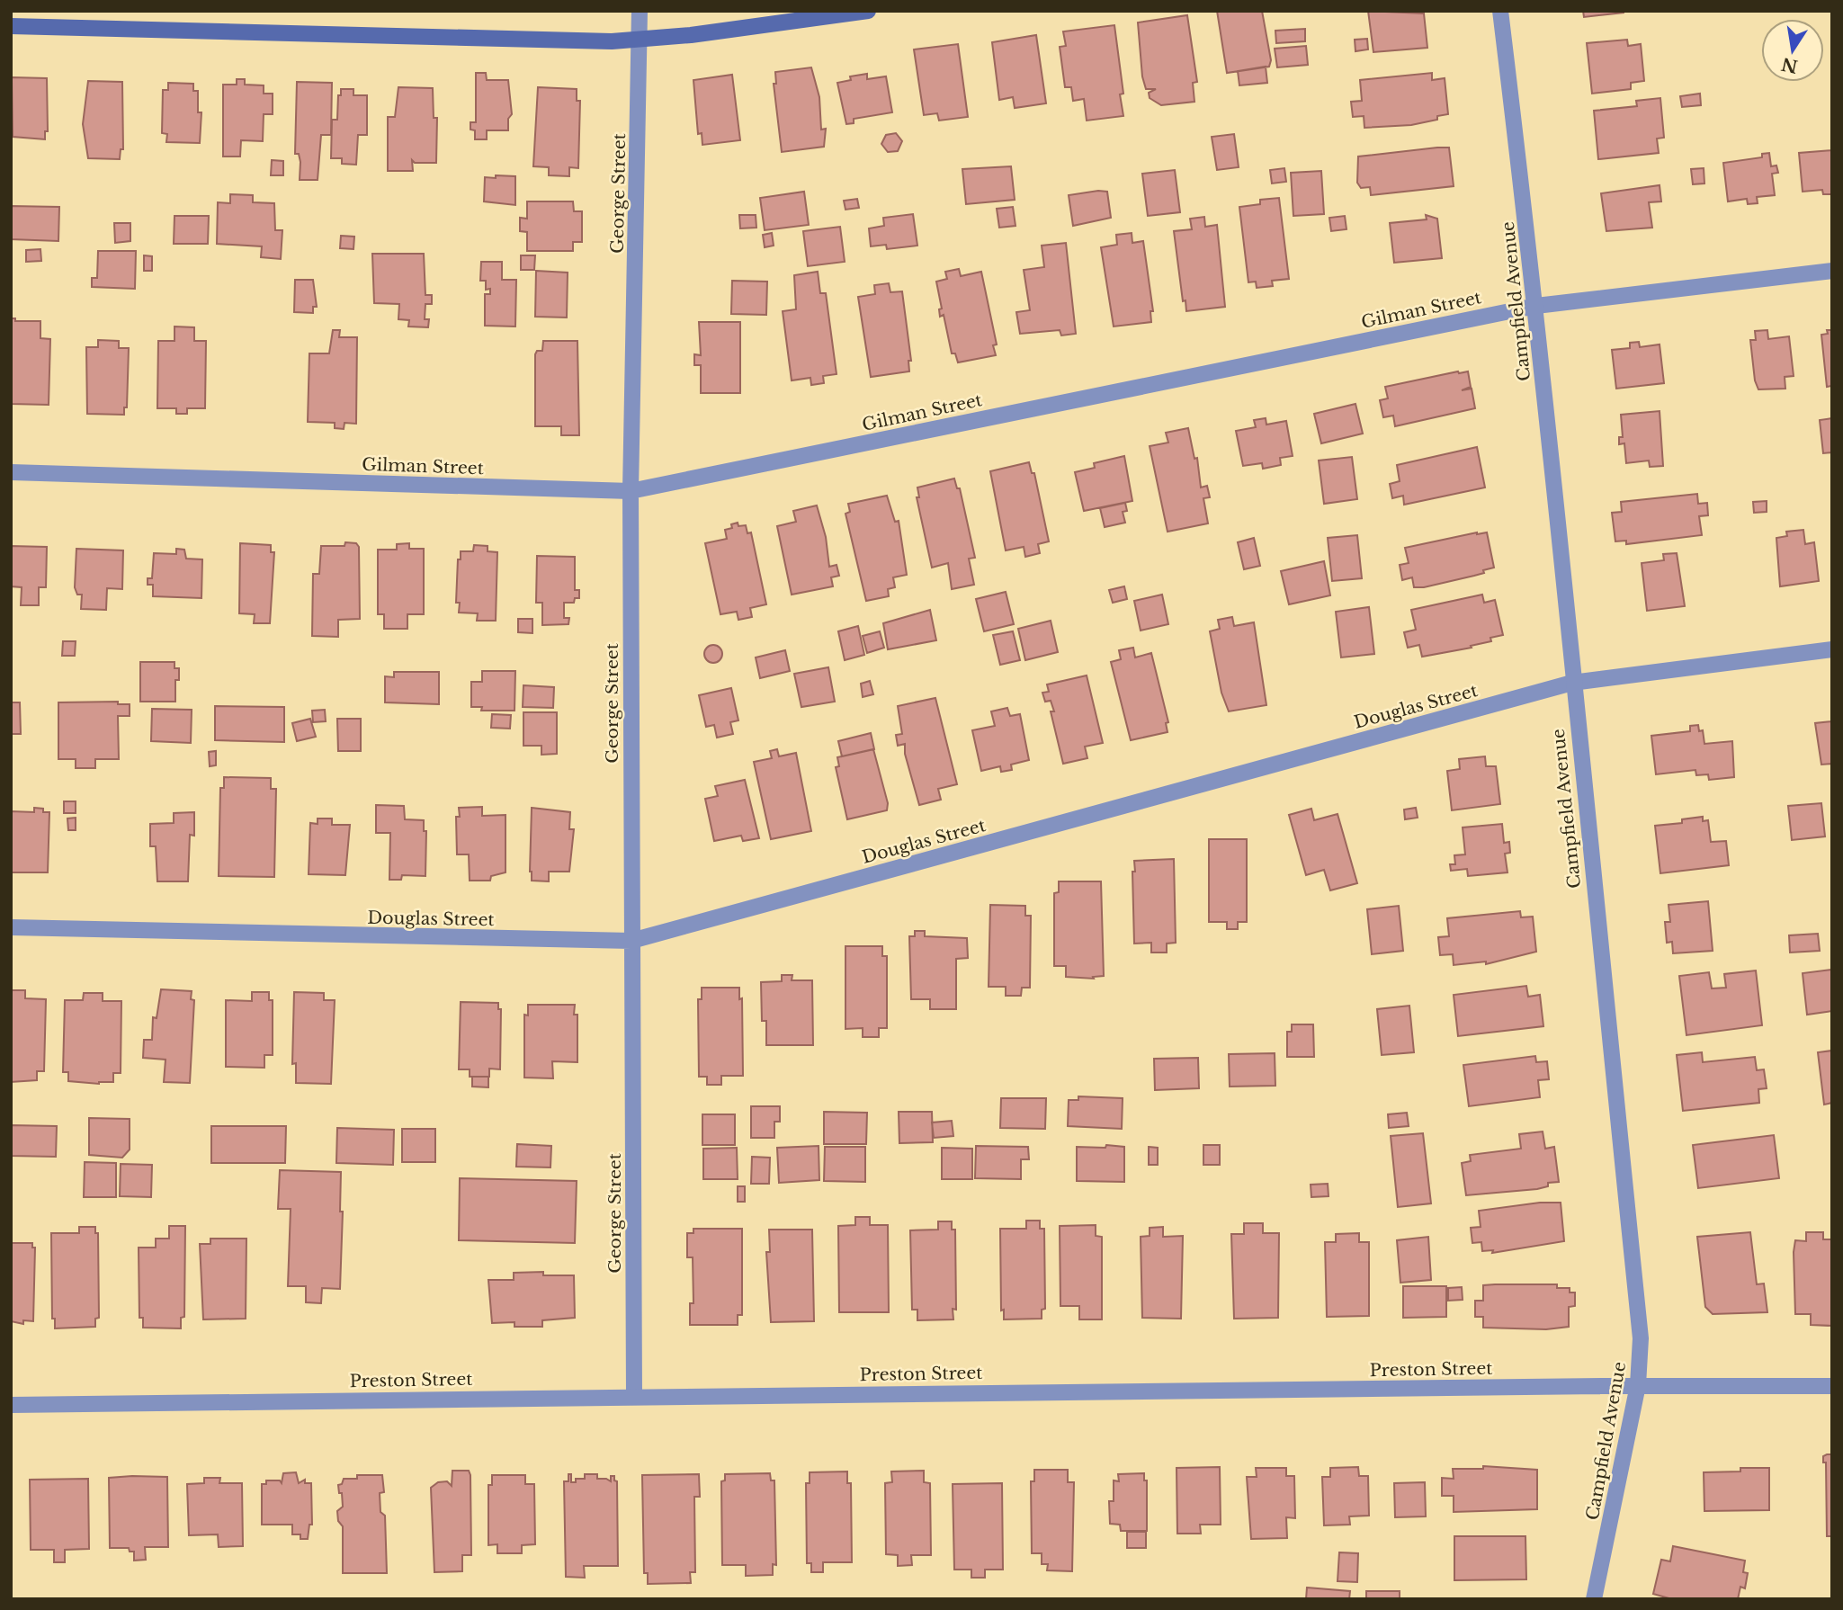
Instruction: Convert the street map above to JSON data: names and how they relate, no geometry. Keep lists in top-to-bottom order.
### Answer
{
  "streets": {
    "street": [
      "George Street",
      "Campfield Avenue",
      "Gilman Street",
      "Douglas Street",
      "Preston Street"
    ]
  },
  "crossings": [
    ["George Street", "Gilman Street"],
    ["George Street", "Douglas Street"],
    ["George Street", "Preston Street"],
    ["Campfield Avenue", "Gilman Street"],
    ["Campfield Avenue", "Douglas Street"],
    ["Campfield Avenue", "Preston Street"]
  ],
  "north": "bottom"
}
